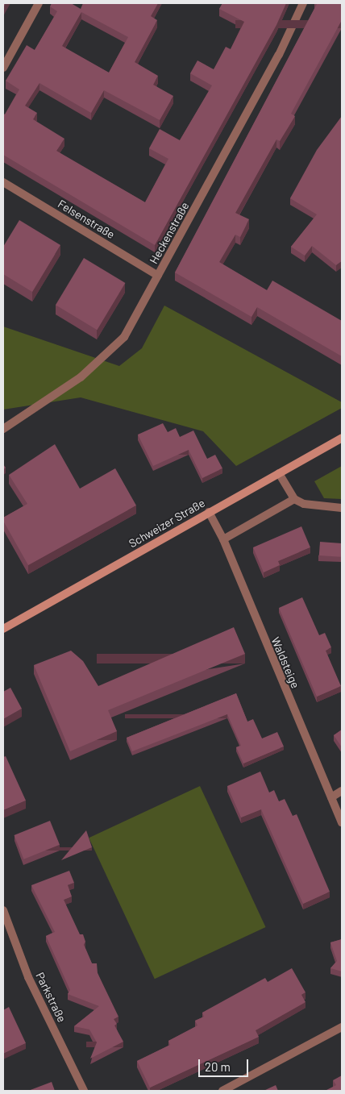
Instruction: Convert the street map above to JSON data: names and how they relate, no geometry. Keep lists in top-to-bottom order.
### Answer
{
  "streets": {
    "main road": ["Schweizer Straße"],
    "street": [
      "Felsenstraße",
      "Heckenstraße",
      "Waldsteige",
      "Parkstraße"
    ]
  },
  "crossings": [
    ["Felsenstraße", "Heckenstraße"],
    ["Schweizer Straße", "Waldsteige"]
  ],
  "scale_bar": "20 m"
}
